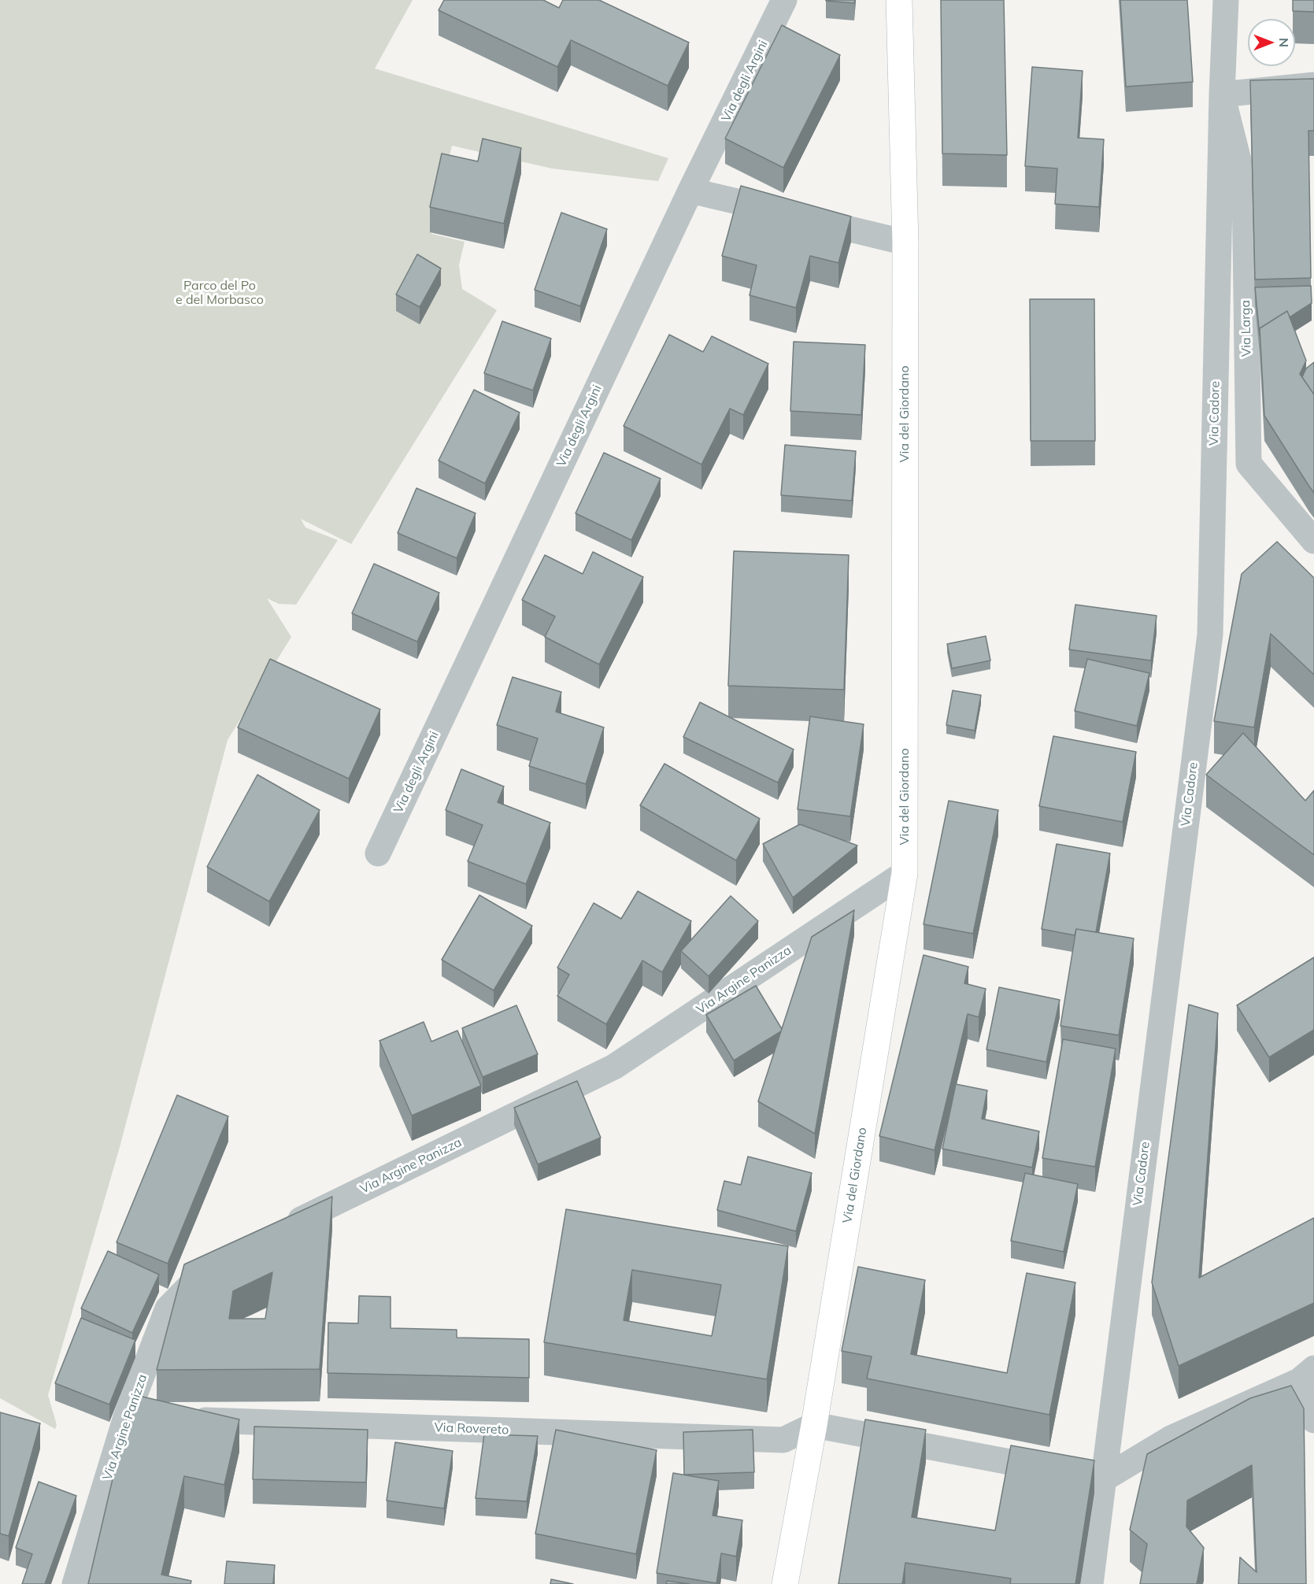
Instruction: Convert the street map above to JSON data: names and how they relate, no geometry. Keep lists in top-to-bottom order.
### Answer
{
  "streets": {
    "street": [
      "Via degli Argini",
      "Via Larga",
      "Via Cadore",
      "Via del Giordano",
      "Via Argine Panizza",
      "Via Rovereto"
    ]
  },
  "crossings": [
    ["Via Larga", "Via Cadore"],
    ["Via del Giordano", "Via Argine Panizza"],
    ["Via del Giordano", "Via Rovereto"]
  ],
  "parks": ["Parco del Po e del Morbasco"],
  "north": "right"
}
